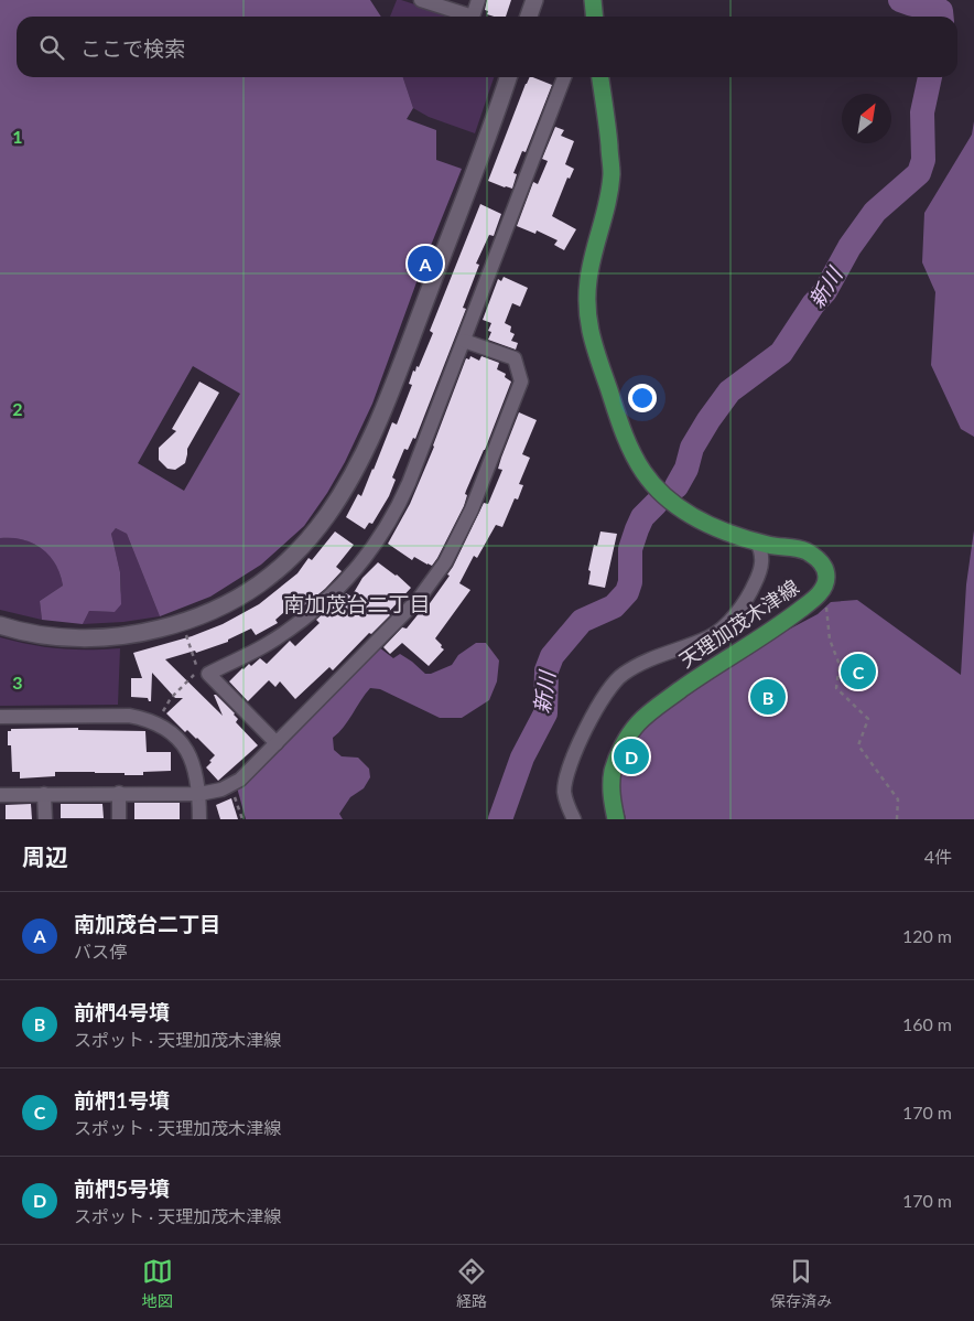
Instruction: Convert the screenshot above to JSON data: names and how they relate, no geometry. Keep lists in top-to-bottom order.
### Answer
{
  "streets": {
    "main road": ["天理加茂木津線"]
  },
  "districts": ["南加茂台二丁目"],
  "water": ["新川"],
  "north": "top right",
  "page": {
    "search": "ここで検索",
    "pins": [
      "A",
      "C",
      "B",
      "D"
    ],
    "heading": ["周辺", "4件"],
    "list": [
      {
        "mark": "A",
        "name": "南加茂台二丁目",
        "note": "バス停",
        "value": "120 m"
      },
      {
        "mark": "B",
        "name": "前椚4号墳",
        "note": "スポット · 天理加茂木津線",
        "value": "160 m"
      },
      {
        "mark": "C",
        "name": "前椚1号墳",
        "note": "スポット · 天理加茂木津線",
        "value": "170 m"
      },
      {
        "mark": "D",
        "name": "前椚5号墳",
        "note": "スポット · 天理加茂木津線",
        "value": "170 m"
      }
    ],
    "nav": ["地図", "経路", "保存済み"]
  },
  "grid": {
    "rows": ["1", "2", "3"]
  }
}
